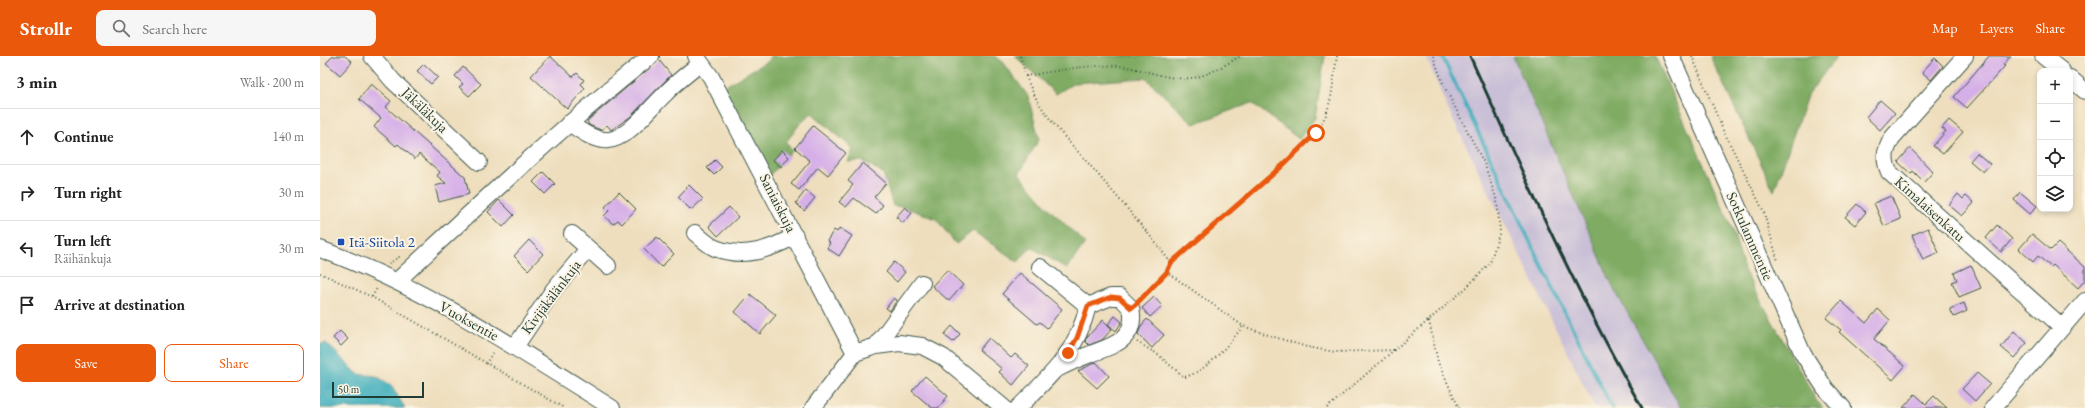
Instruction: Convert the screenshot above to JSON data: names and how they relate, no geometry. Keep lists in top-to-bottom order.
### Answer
{
  "streets": {
    "street": [
      "Jäkäläkuja",
      "Saniaiskuja",
      "Kimalaisenkatu",
      "Sotkulammentie",
      "Kivijäkälänkuja",
      "Vuoksentie"
    ]
  },
  "crossings": [
    ["Kivijäkälänkuja", "Vuoksentie"]
  ],
  "places": {
    "transit": ["Itä-Siitola 2"]
  },
  "scale_bar": "50 m",
  "page": {
    "header": "Strollr",
    "search": "Search here",
    "nav": ["Map", "Layers", "Share"],
    "heading": ["3 min", "Walk · 200 m"],
    "map_buttons": ["+", "−"],
    "list": [
      ["Continue", "140 m"],
      ["Turn right", "30 m"],
      ["Turn left", "Räihänkuja", "30 m"],
      "Arrive at destination"
    ],
    "buttons": ["Save", "Share"],
    "scale": "50 m"
  }
}
